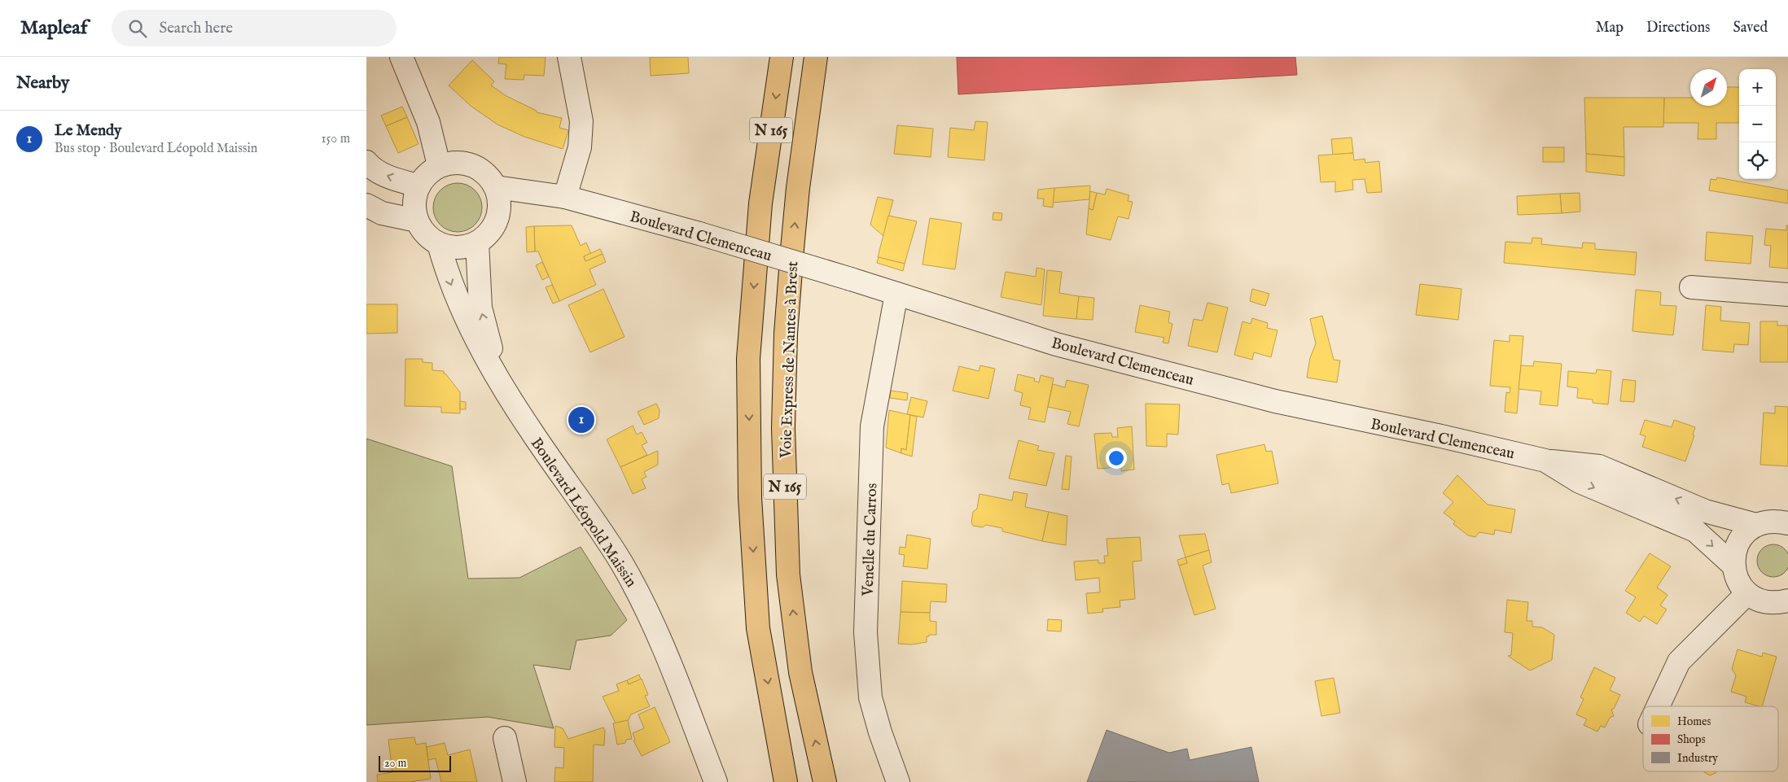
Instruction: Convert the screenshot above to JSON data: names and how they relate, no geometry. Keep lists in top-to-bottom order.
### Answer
{
  "streets": {
    "highway": ["N 165", "Voie Express de Nantes à Brest"],
    "street": ["Boulevard Clemenceau", "Boulevard Léopold Maissin", "Venelle du Carros"]
  },
  "crossings": [
    ["Boulevard Clemenceau", "Boulevard Léopold Maissin"],
    ["Boulevard Clemenceau", "Venelle du Carros"]
  ],
  "legend": ["Homes", "Shops", "Industry"],
  "scale_bar": "20 m",
  "north": "top right",
  "page": {
    "header": "Mapleaf",
    "search": "Search here",
    "nav": ["Map", "Directions", "Saved"],
    "heading": "Nearby",
    "map_buttons": ["+", "−"],
    "list": [
      {
        "mark": "1",
        "name": "Le Mendy",
        "note": "Bus stop · Boulevard Léopold Maissin",
        "value": "150 m"
      }
    ],
    "pins": "1",
    "scale": "20 m"
  }
}
